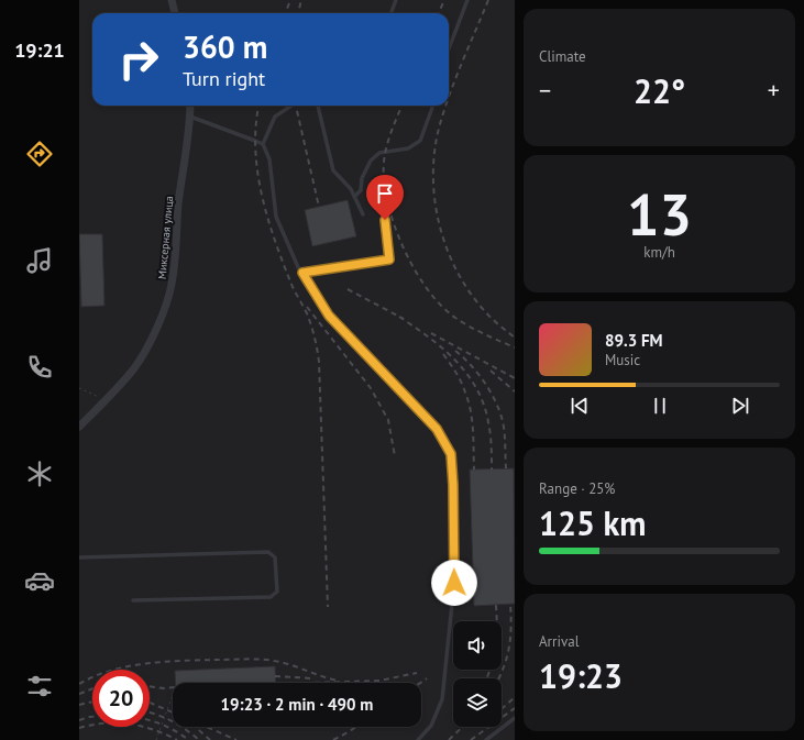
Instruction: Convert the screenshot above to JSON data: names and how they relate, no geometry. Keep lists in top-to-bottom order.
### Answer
{
  "streets": {
    "street": ["Миксерная улица"]
  },
  "page": {
    "tabs": "19:21",
    "tile": [
      "Climate",
      ["13", "km/h"],
      ["Range · 25%", "125 km"],
      ["Arrival", "19:23"]
    ],
    "turn": ["360 m", "Turn right"],
    "heat": ["−", "22°", "+"],
    "song": ["89.3 FM", "Music"],
    "limit": "20",
    "trip": "19:23 · 2 min · 490 m"
  }
}
